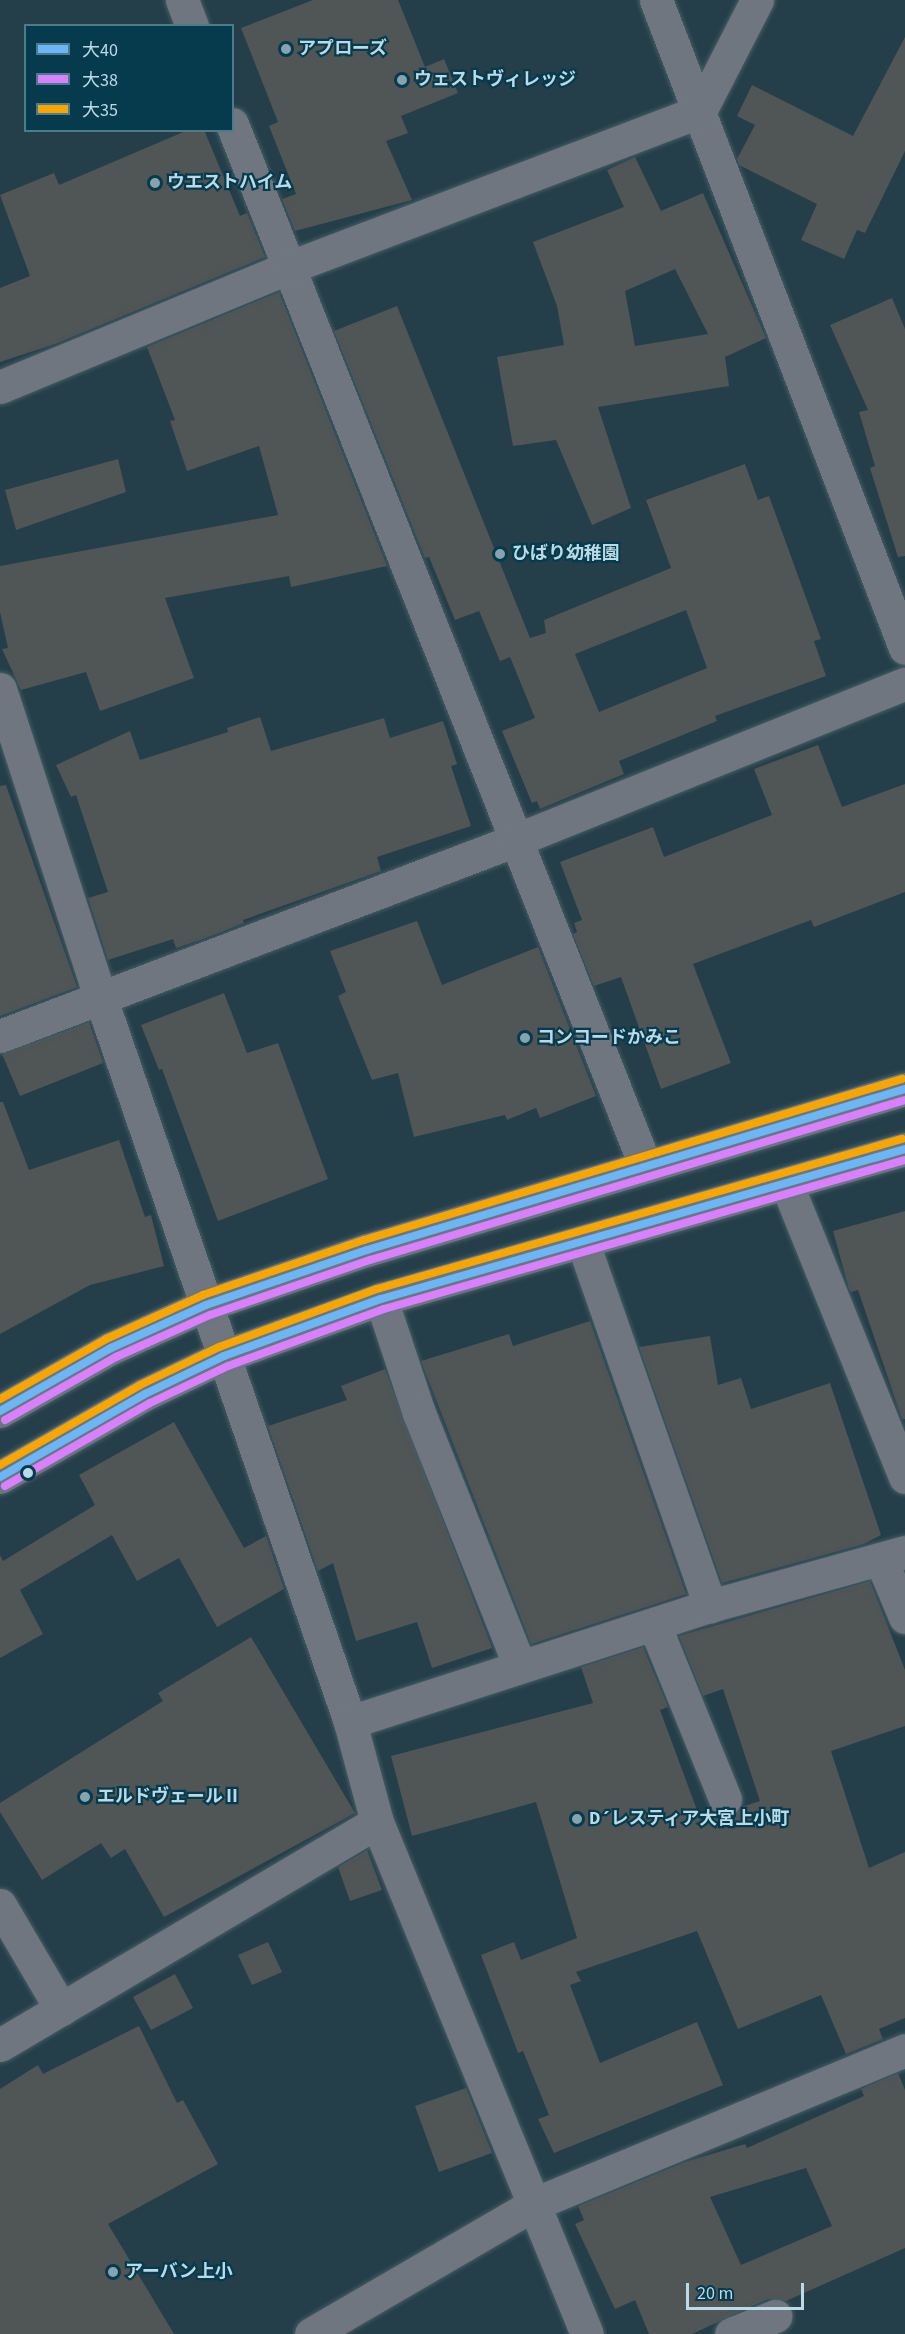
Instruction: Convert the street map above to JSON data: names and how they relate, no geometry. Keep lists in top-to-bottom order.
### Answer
{
  "places": [
    "アプローズ",
    "ウェストヴィレッジ",
    "ウエストハイム",
    "ひばり幼稚園",
    "コンコードかみこ",
    "エルドヴェールⅡ",
    "D´レスティア大宮上小町",
    "アーバン上小"
  ],
  "lines": ["transit line 大35", "transit line 大40", "transit line 大38"],
  "legend": ["大40", "大38", "大35"],
  "scale_bar": "20 m"
}
